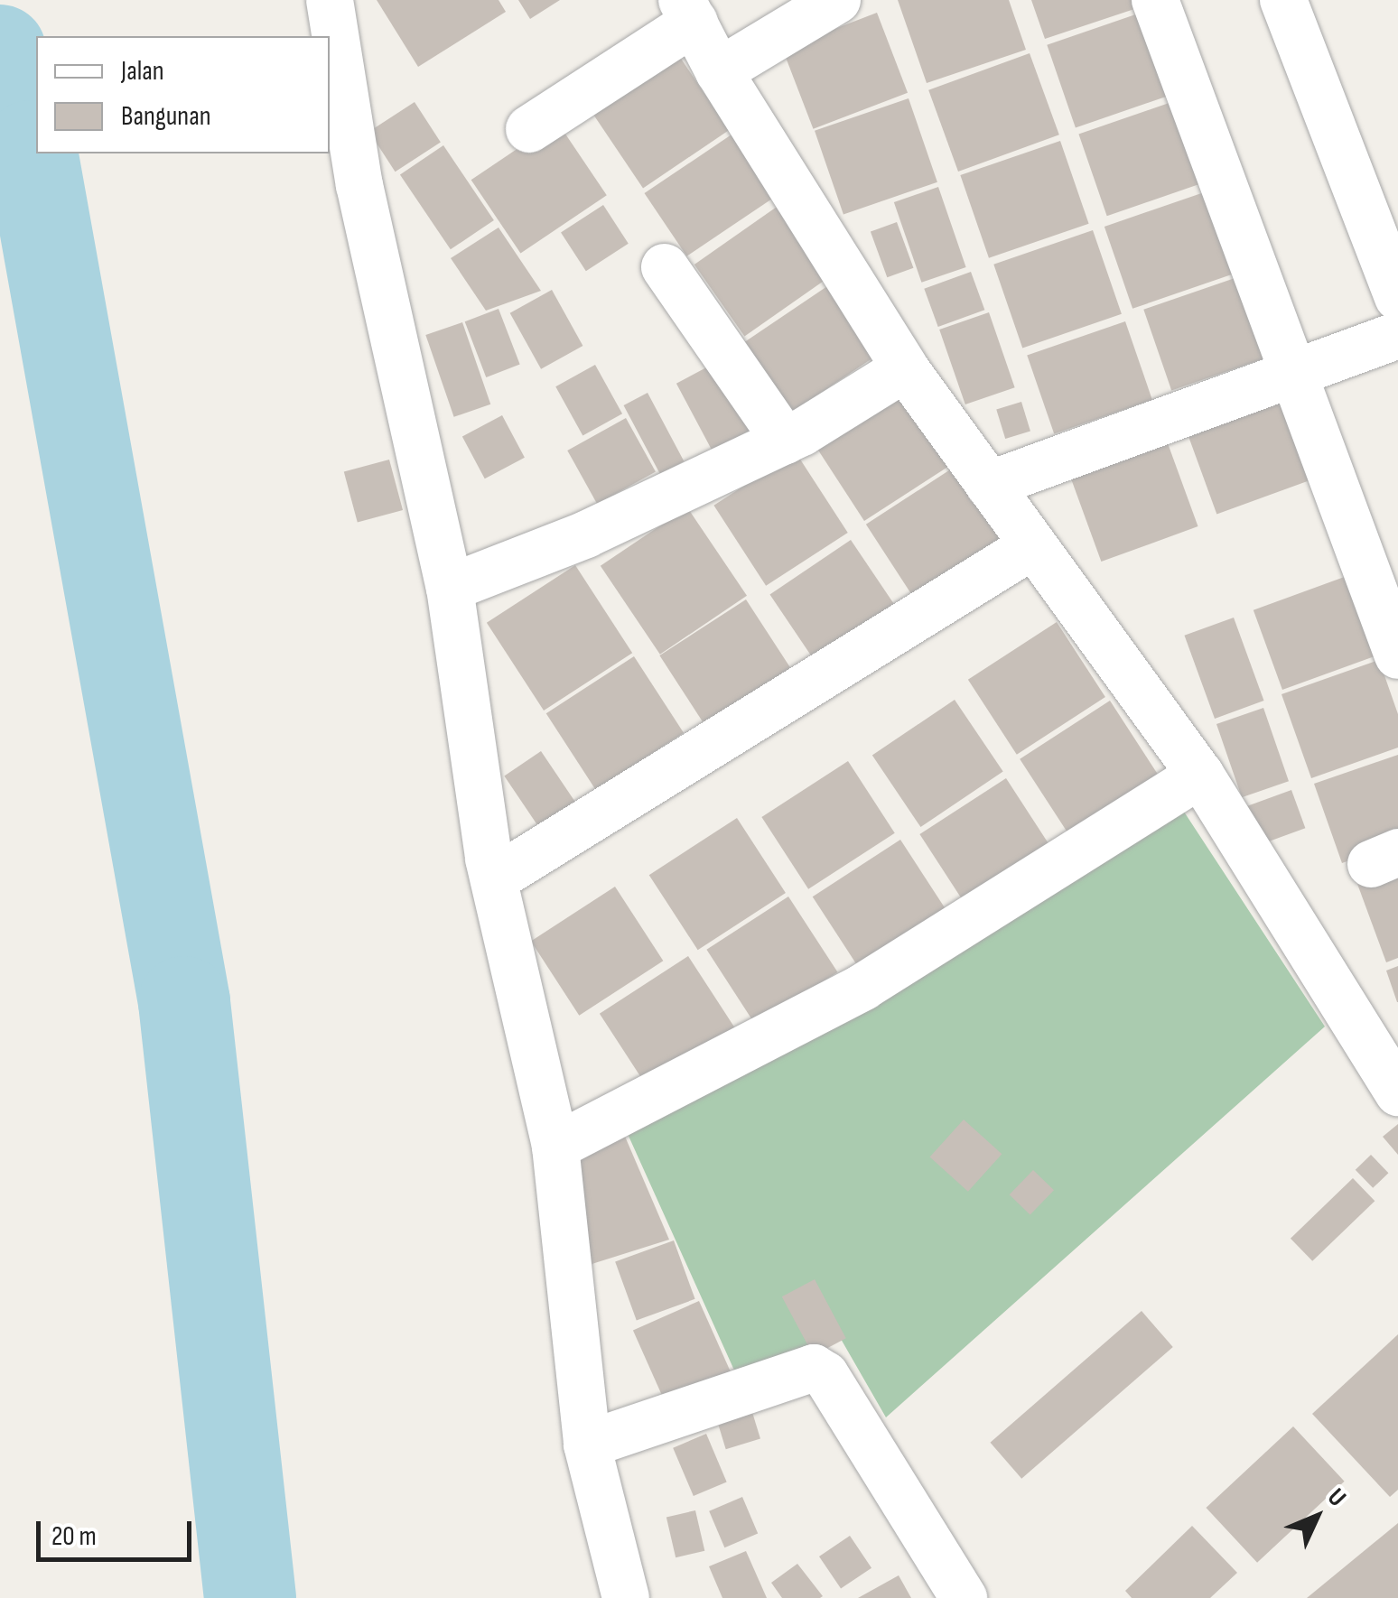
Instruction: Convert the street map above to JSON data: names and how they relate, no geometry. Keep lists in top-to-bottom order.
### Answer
{
  "legend": ["Jalan", "Bangunan"],
  "scale_bar": "20 m",
  "north": "top right"
}
